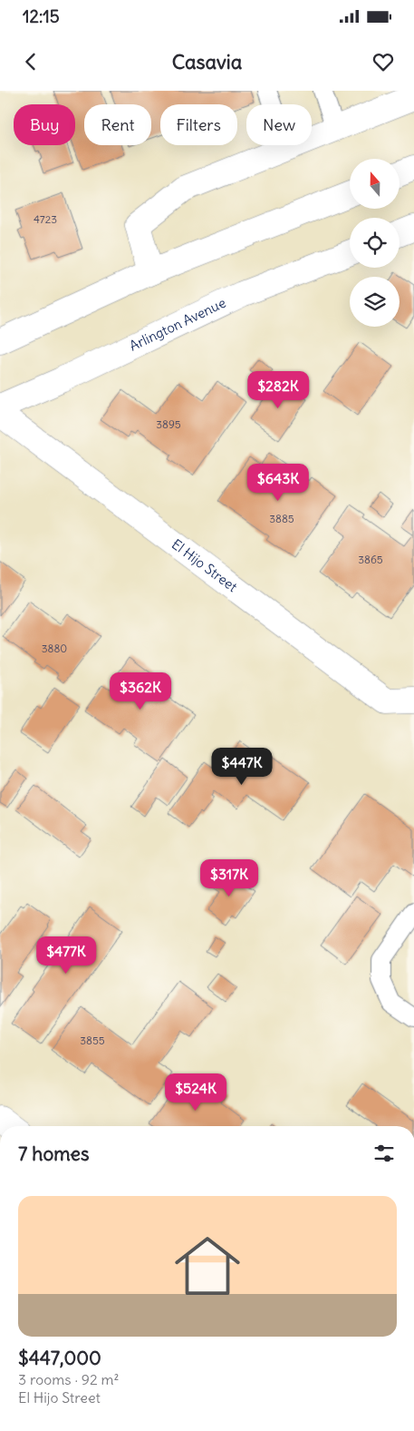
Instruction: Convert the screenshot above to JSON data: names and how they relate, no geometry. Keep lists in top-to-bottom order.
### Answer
{
  "streets": {
    "street": ["Arlington Avenue", "El Hijo Street"]
  },
  "house_numbers": [
    "4723",
    "3895",
    "3885",
    "3865",
    "3880",
    "3855"
  ],
  "north": "top",
  "page": {
    "status": "12:15",
    "header": "Casavia",
    "chip": [
      "Buy",
      "Rent",
      "Filters",
      "New"
    ],
    "price": [
      "$282K",
      "$643K",
      "$362K",
      "$447K",
      "$317K",
      "$477K",
      "$524K"
    ],
    "heading": "7 homes",
    "list": [
      {
        "name": "$447,000",
        "note": "3 rooms · 92 m² · El Hijo Street"
      }
    ]
  }
}
